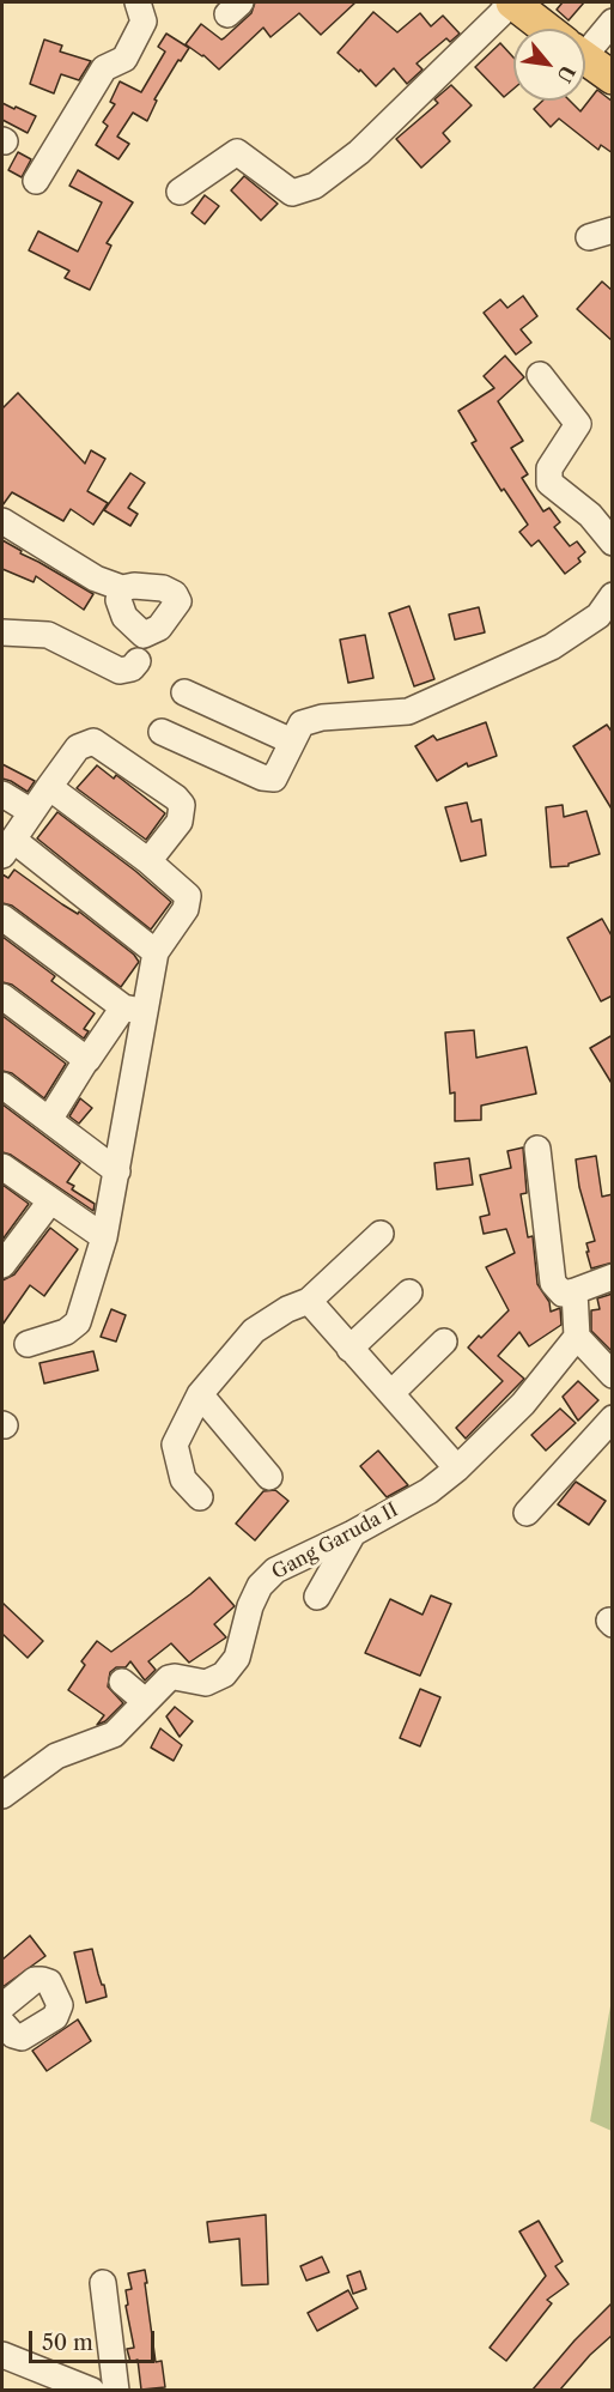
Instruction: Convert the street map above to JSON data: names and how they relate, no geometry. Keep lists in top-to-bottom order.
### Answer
{
  "streets": {
    "street": ["Gang Garuda II"]
  },
  "scale_bar": "50 m",
  "north": "bottom right"
}
